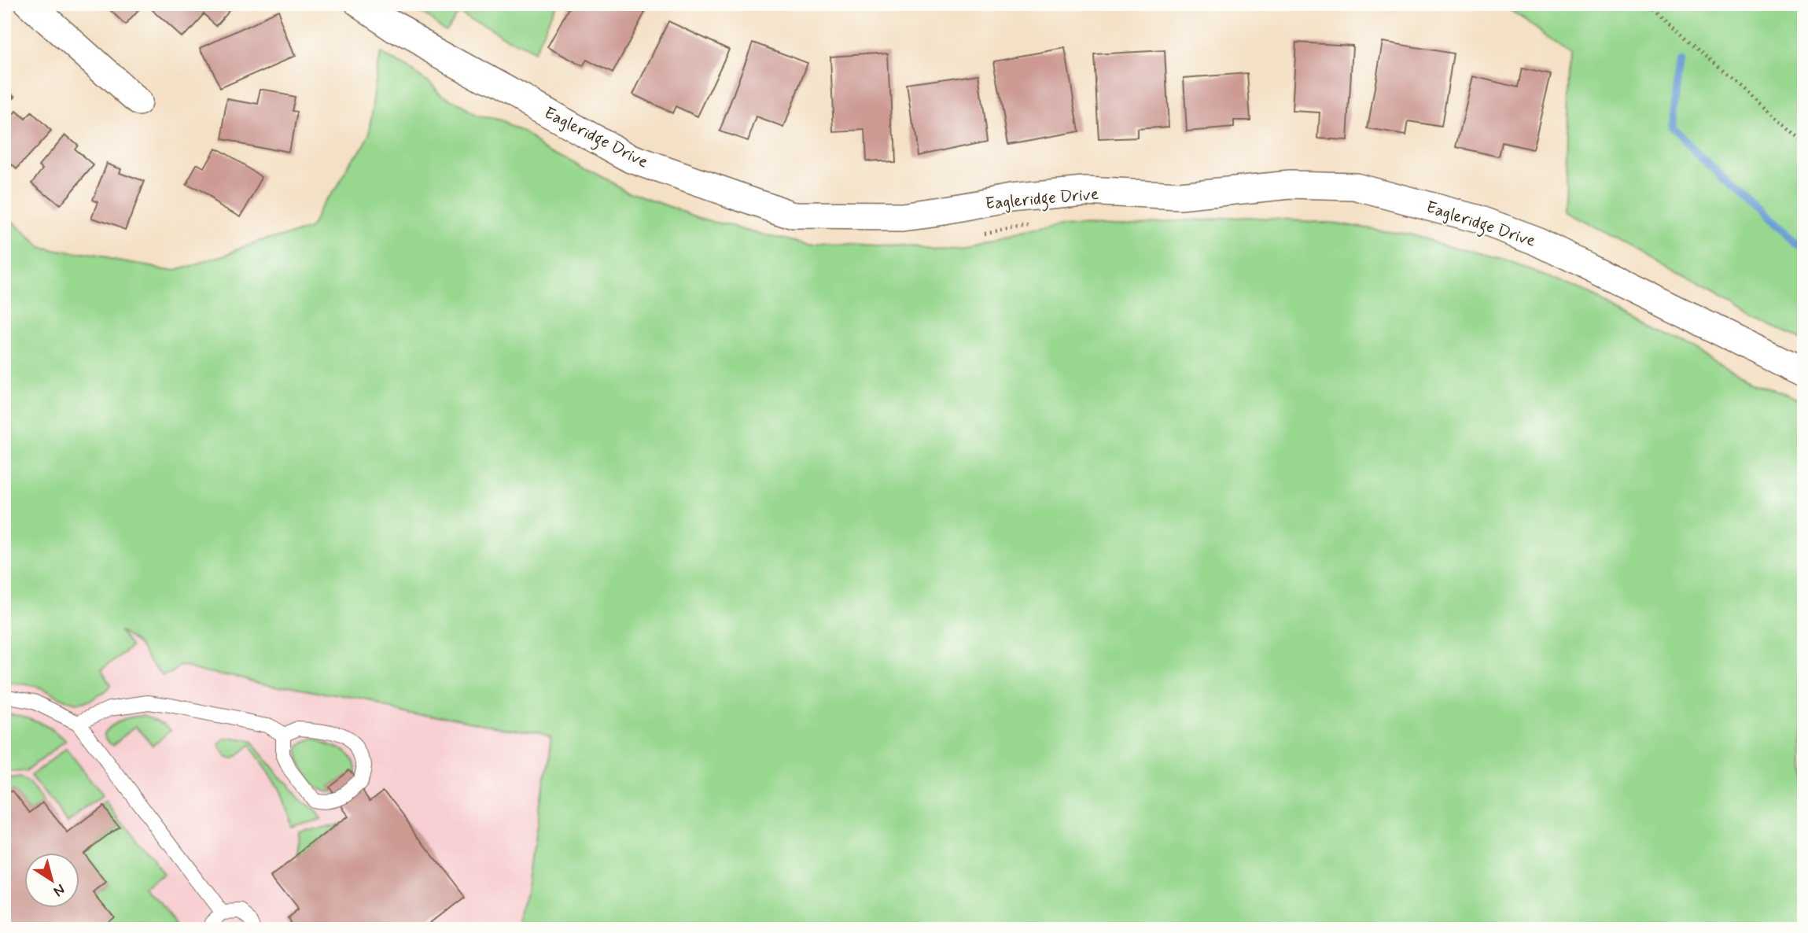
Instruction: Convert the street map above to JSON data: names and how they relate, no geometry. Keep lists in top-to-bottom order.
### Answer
{
  "streets": {
    "street": ["Eagleridge Drive"]
  },
  "north": "bottom right"
}
